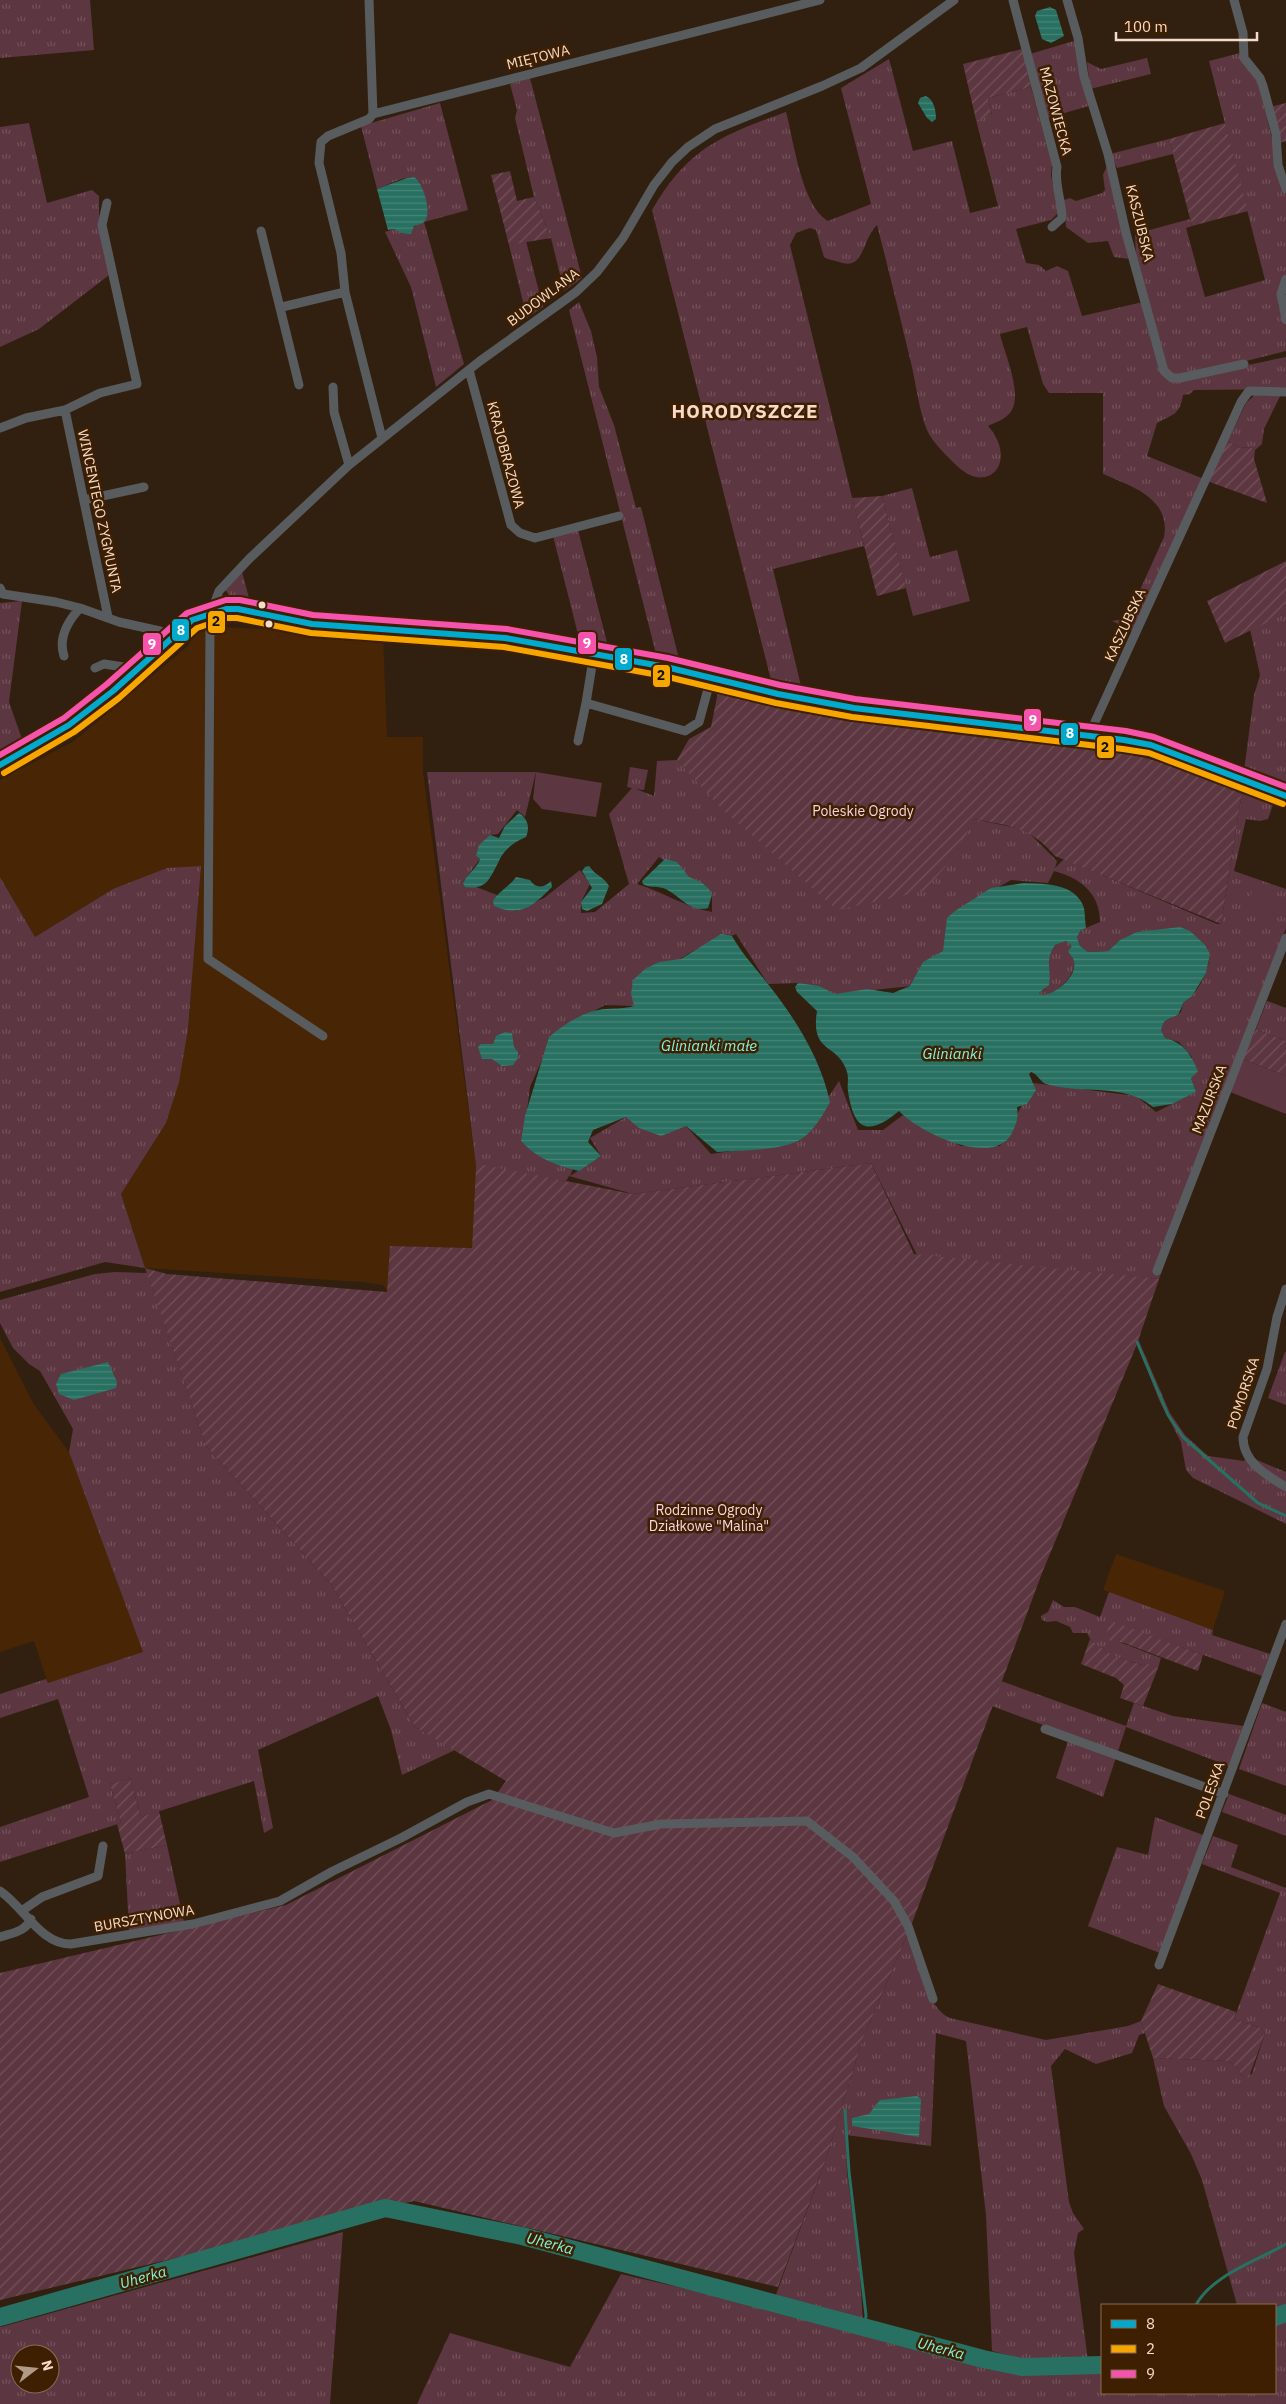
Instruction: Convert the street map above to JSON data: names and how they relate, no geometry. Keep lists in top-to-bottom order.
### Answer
{
  "streets": {
    "street": [
      "MIĘTOWA",
      "MAZOWIECKA",
      "KASZUBSKA",
      "BUDOWLANA",
      "KRAJOBRAZOWA",
      "WINCENTEGO ZYGMUNTA",
      "MAZURSKA",
      "POMORSKA",
      "POLESKA",
      "BURSZTYNOWA"
    ]
  },
  "crossings": [
    ["MIĘTOWA", "BUDOWLANA"],
    ["BUDOWLANA", "KRAJOBRAZOWA"]
  ],
  "districts": ["HORODYSZCZE"],
  "water": ["Glinianki małe", "Glinianki", "Uherka"],
  "parks": ["Poleskie Ogrody", "Rodzinne Ogrody Działkowe \"Malina\""],
  "lines": ["transit line 9", "transit line 8", "transit line 2"],
  "legend": ["8", "2", "9"],
  "scale_bar": "100 m",
  "north": "right"
}
